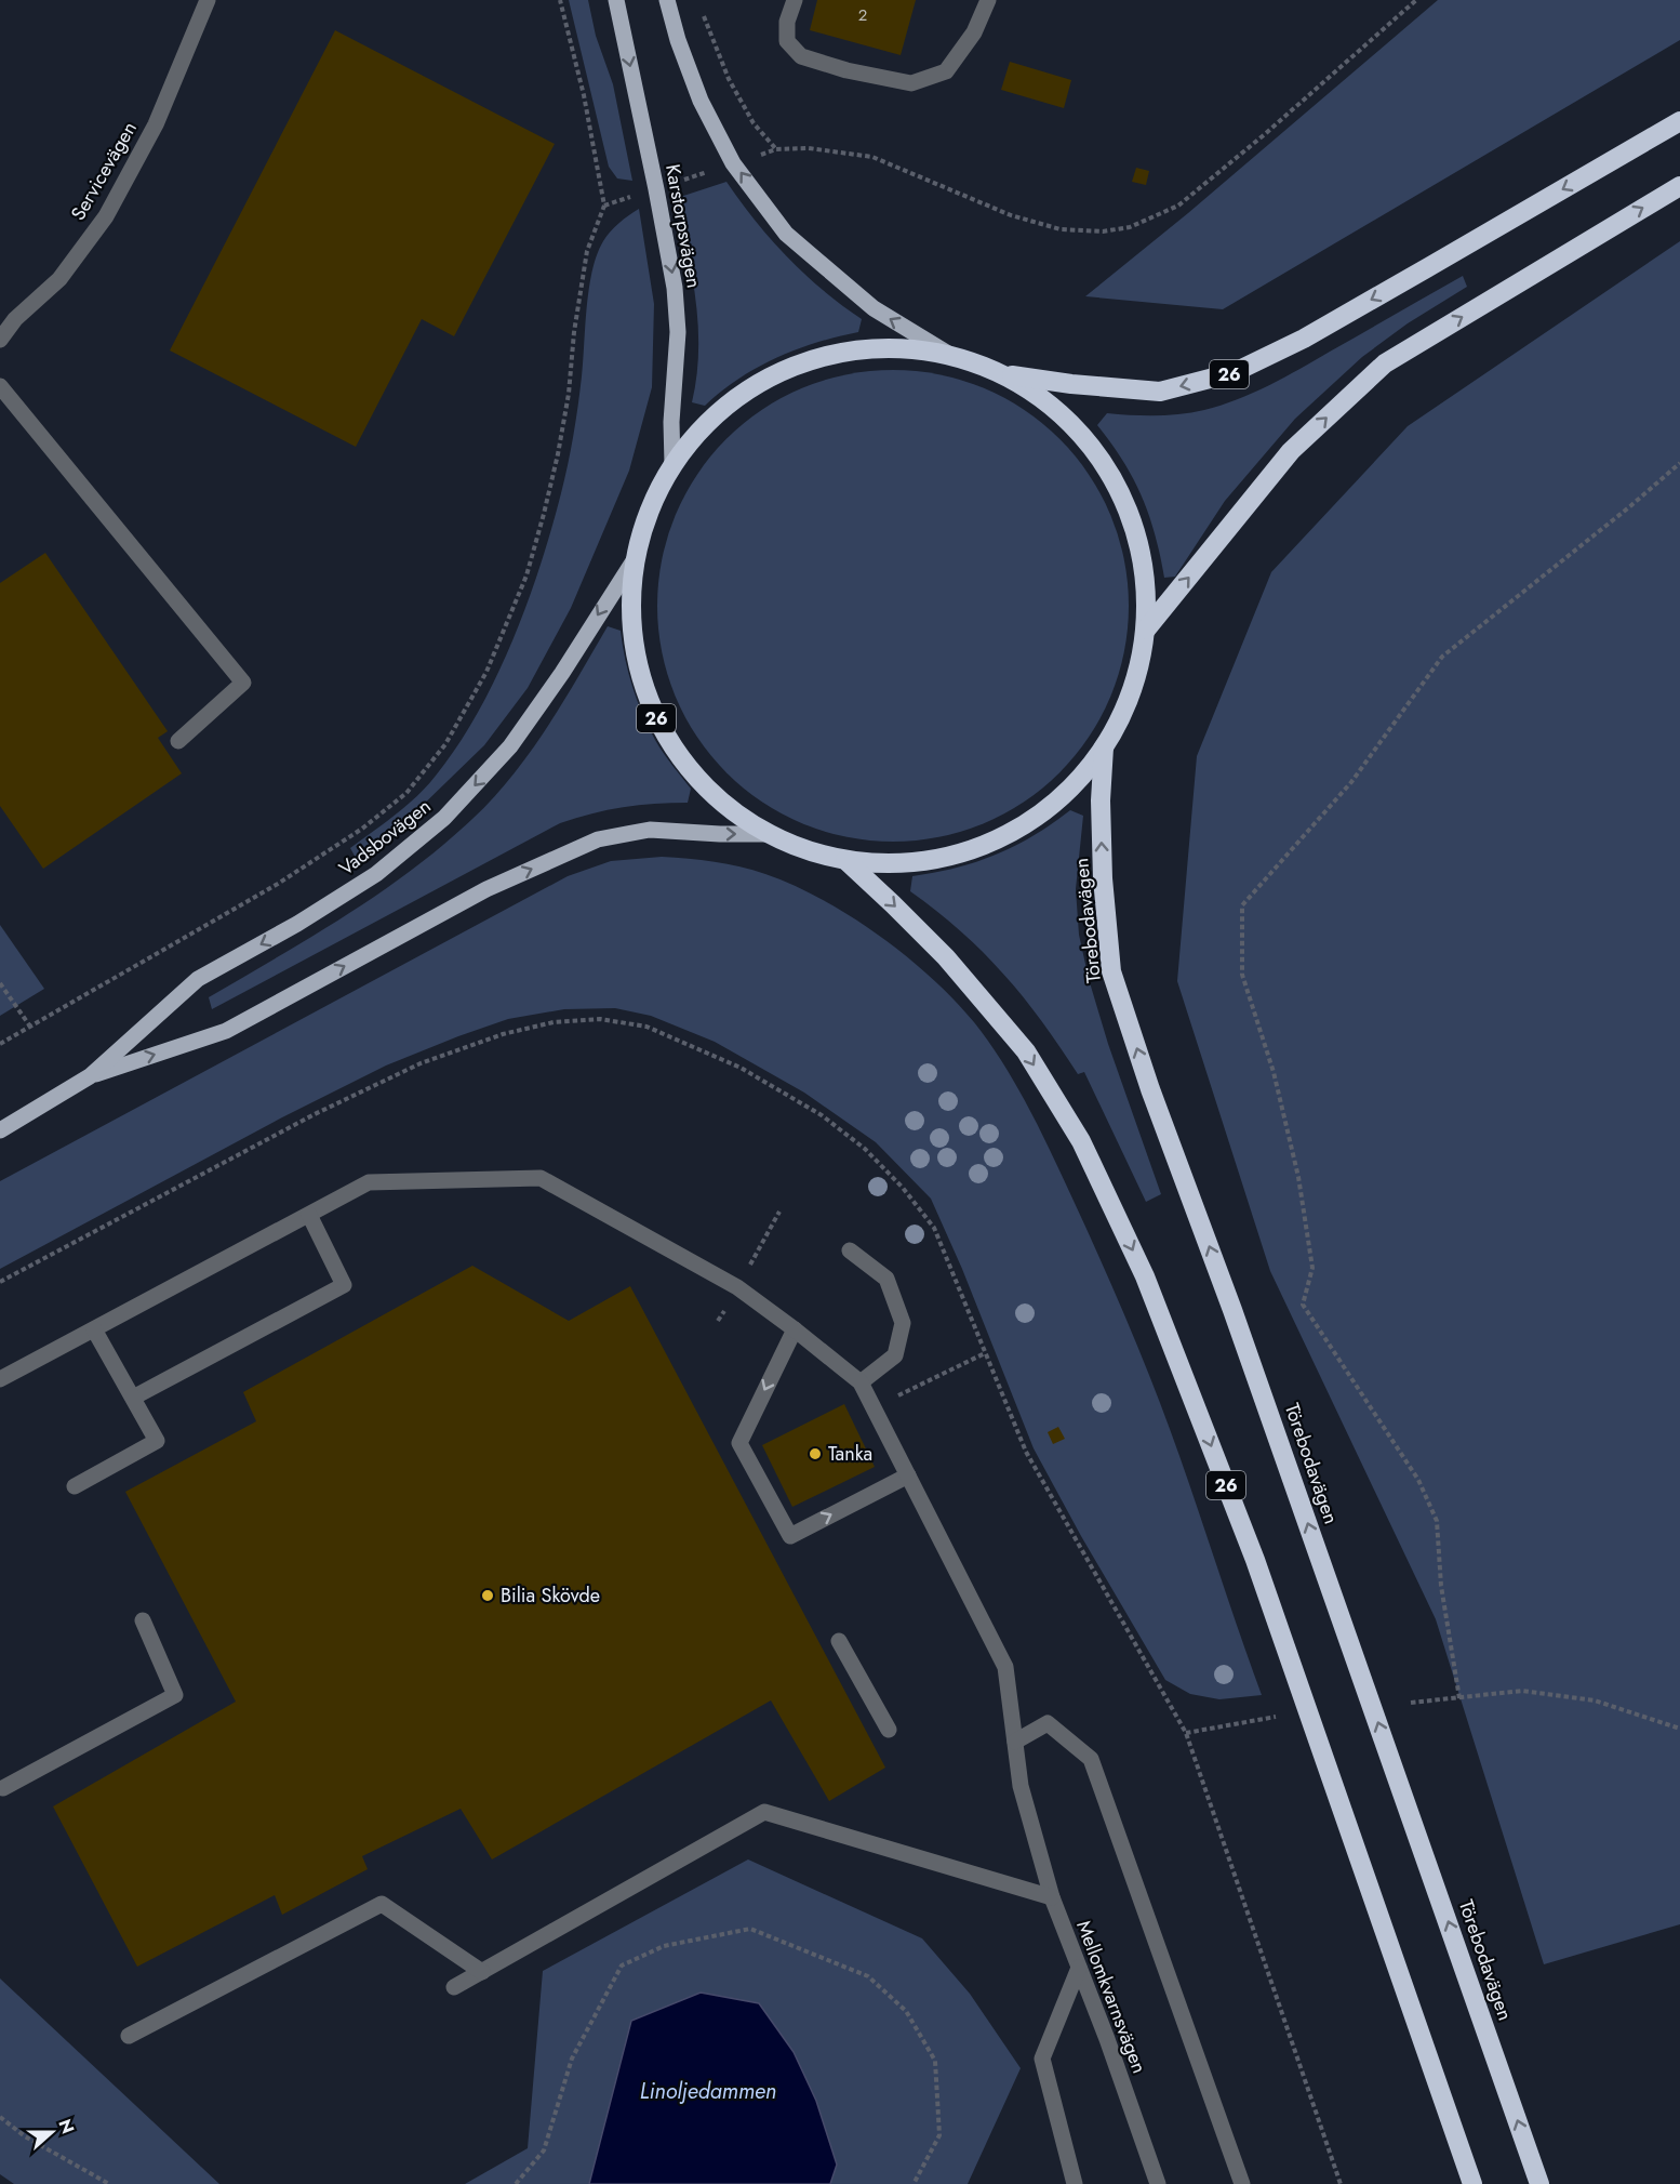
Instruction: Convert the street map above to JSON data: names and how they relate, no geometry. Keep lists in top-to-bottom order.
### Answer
{
  "streets": {
    "highway": ["26", "Törebodavägen"],
    "main road": ["Karstorpsvägen", "Vadsbovägen"],
    "street": ["Servicevägen", "Mellomkvarnsvägen"]
  },
  "crossings": [
    ["Karstorpsvägen", "26"],
    ["26", "Vadsbovägen"],
    ["26", "Törebodavägen"]
  ],
  "water": ["Linoljedammen"],
  "places": ["Tanka", "Bilia Skövde"],
  "house_numbers": ["2"],
  "north": "right"
}
